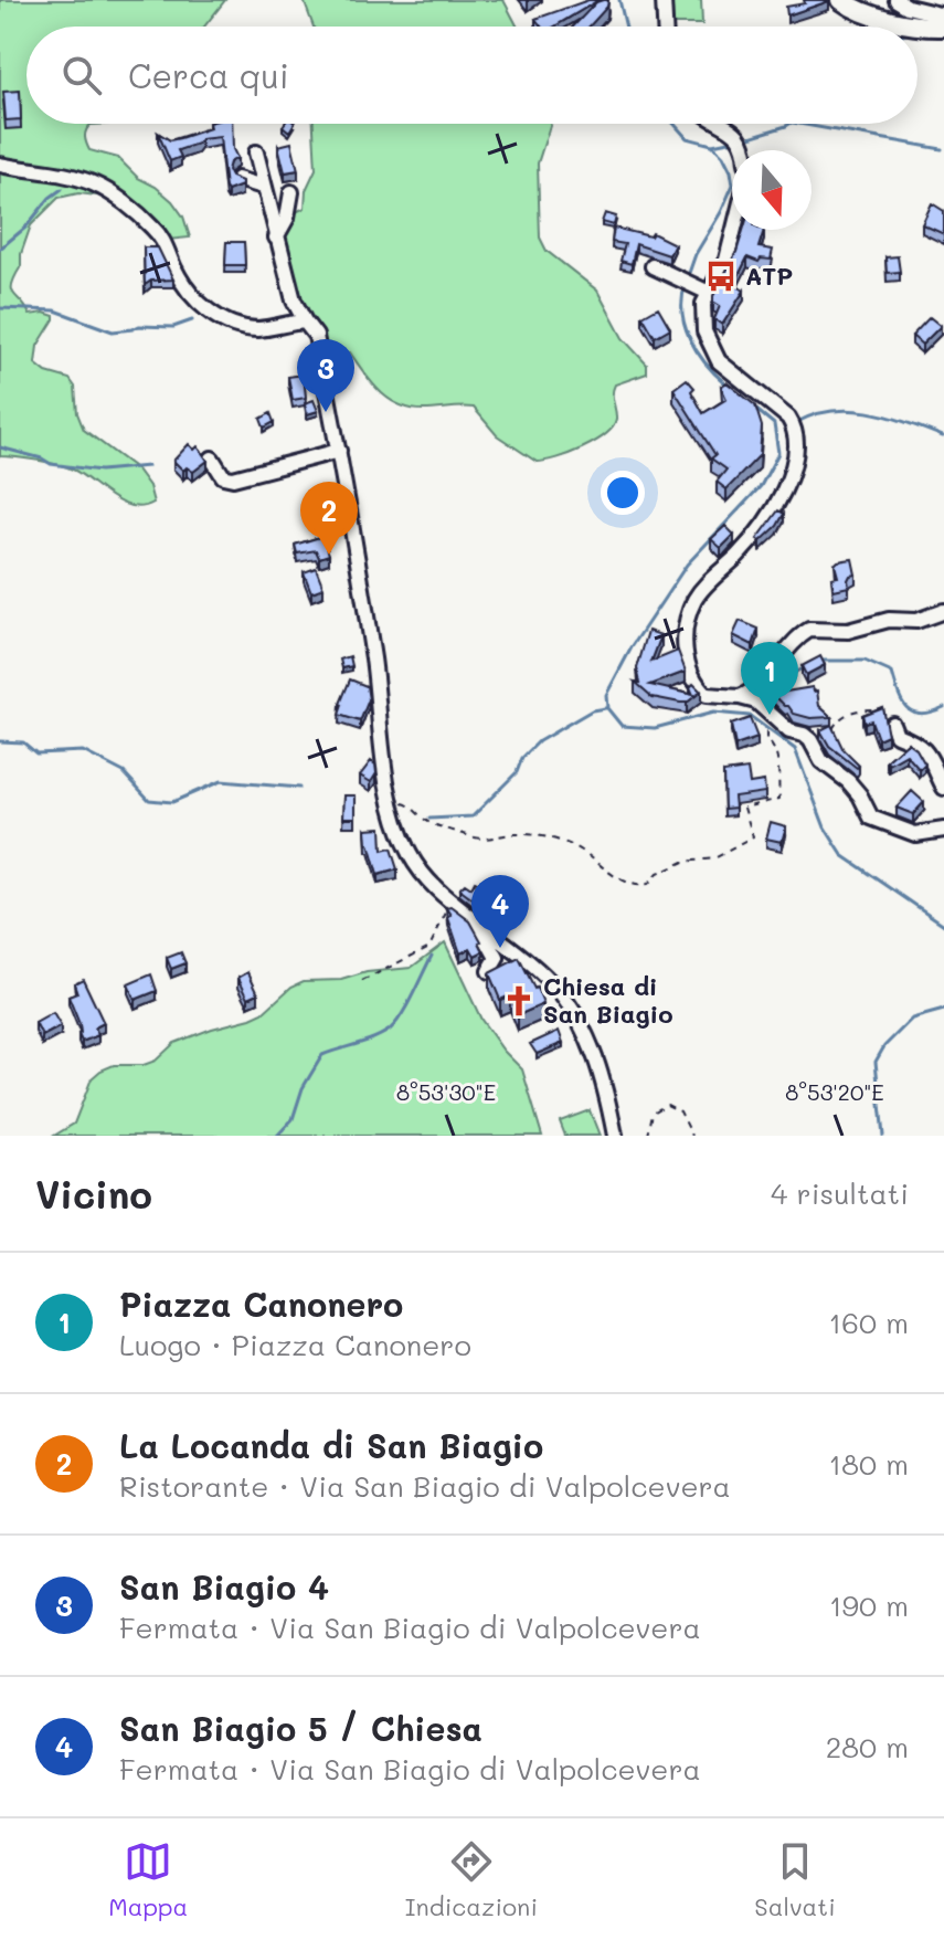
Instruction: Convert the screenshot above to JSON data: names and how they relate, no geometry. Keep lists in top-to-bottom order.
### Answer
{
  "places": {
    "bus stop": ["ATP"],
    "church": ["Chiesa di San Biagio"]
  },
  "north": "bottom",
  "page": {
    "search": "Cerca qui",
    "pins": [
      "3",
      "2",
      "1",
      "4"
    ],
    "heading": ["Vicino", "4 risultati"],
    "list": [
      {
        "mark": "1",
        "name": "Piazza Canonero",
        "note": "Luogo · Piazza Canonero",
        "value": "160 m"
      },
      {
        "mark": "2",
        "name": "La Locanda di San Biagio",
        "note": "Ristorante · Via San Biagio di Valpolcevera",
        "value": "180 m"
      },
      {
        "mark": "3",
        "name": "San Biagio 4",
        "note": "Fermata · Via San Biagio di Valpolcevera",
        "value": "190 m"
      },
      {
        "mark": "4",
        "name": "San Biagio 5 / Chiesa",
        "note": "Fermata · Via San Biagio di Valpolcevera",
        "value": "280 m"
      }
    ],
    "nav": ["Mappa", "Indicazioni", "Salvati"]
  },
  "coordinates": ["8°53'30\"E", "8°53'20\"E"]
}
